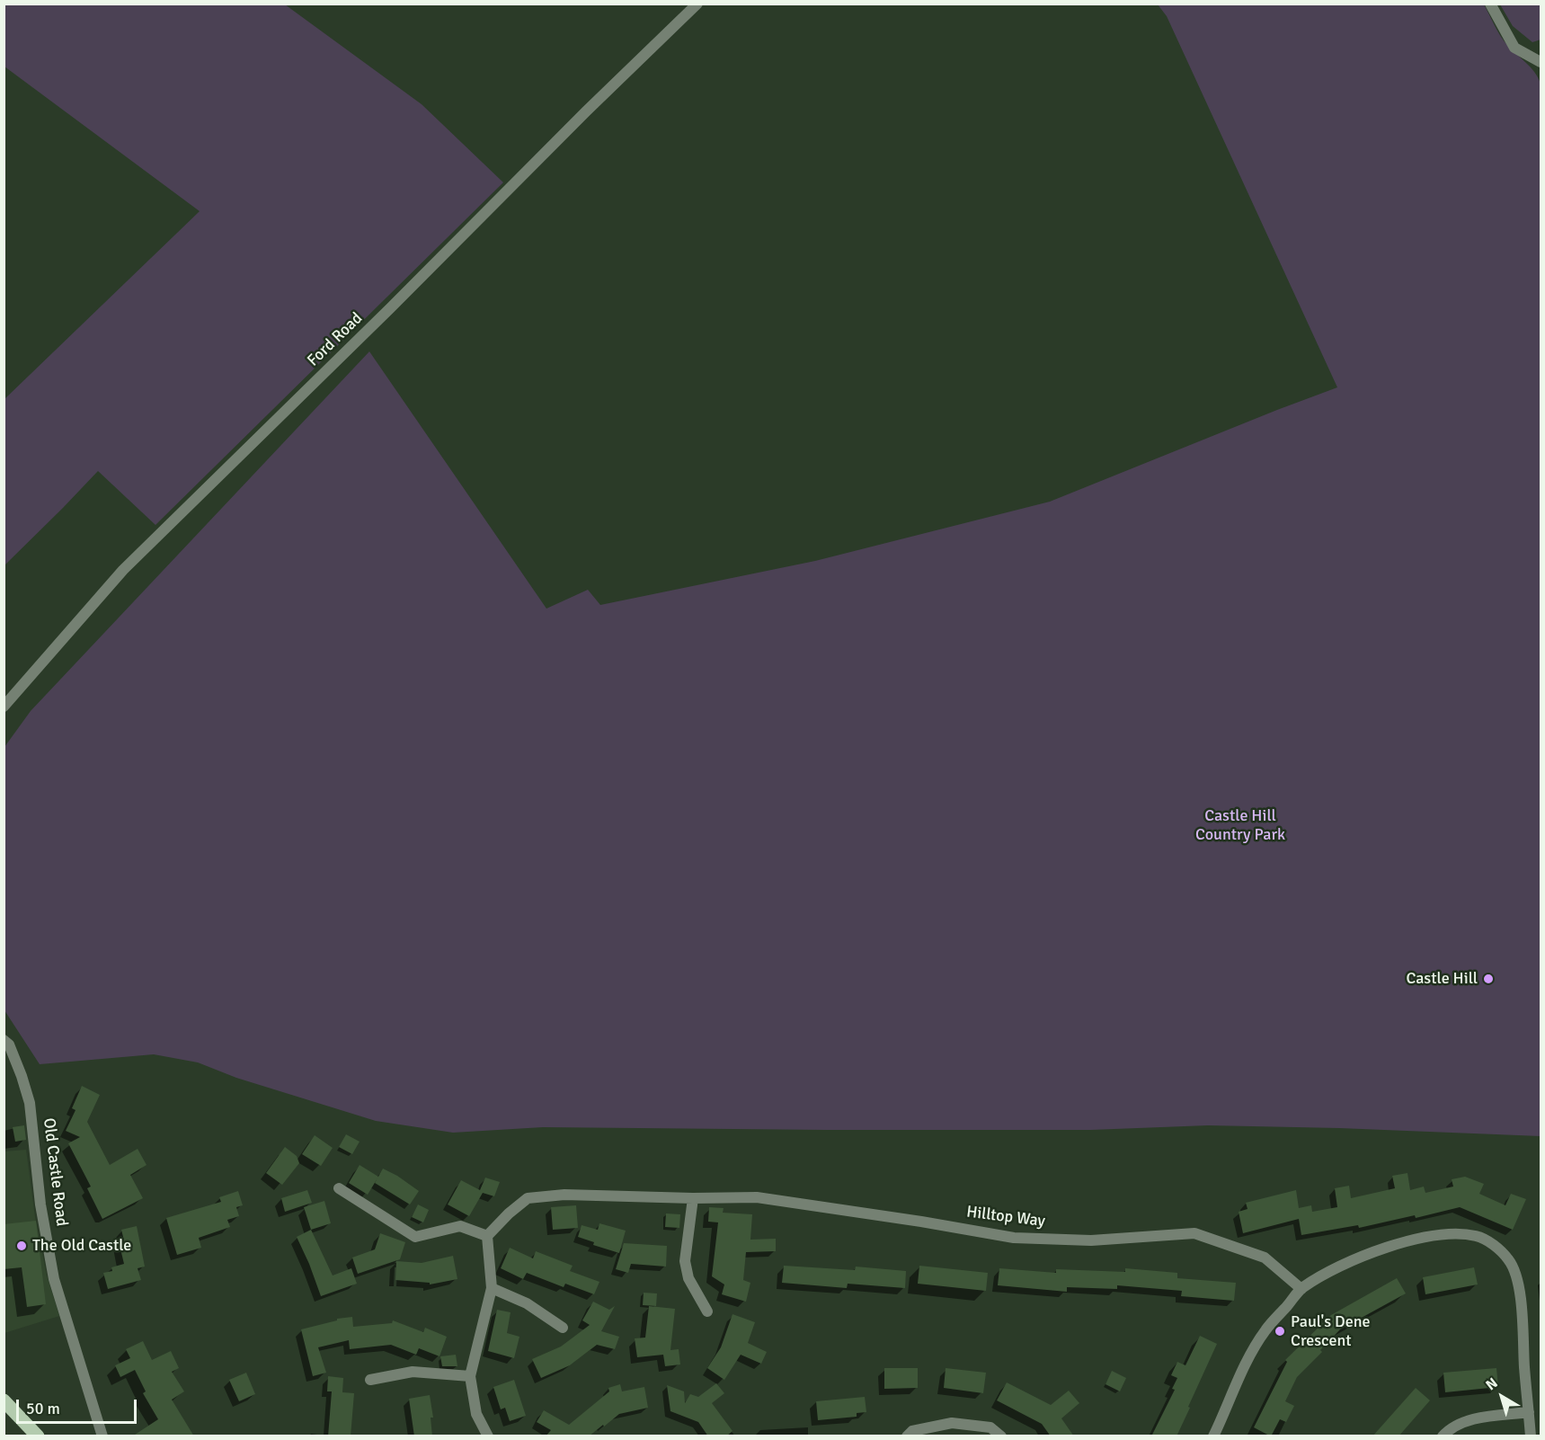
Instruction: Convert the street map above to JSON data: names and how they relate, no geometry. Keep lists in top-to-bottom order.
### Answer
{
  "streets": {
    "street": ["Ford Road", "Old Castle Road", "Hilltop Way"]
  },
  "parks": ["Castle Hill Country Park"],
  "places": ["Castle Hill", "The Old Castle", "Paul's Dene Crescent"],
  "scale_bar": "50 m",
  "north": "top left"
}
